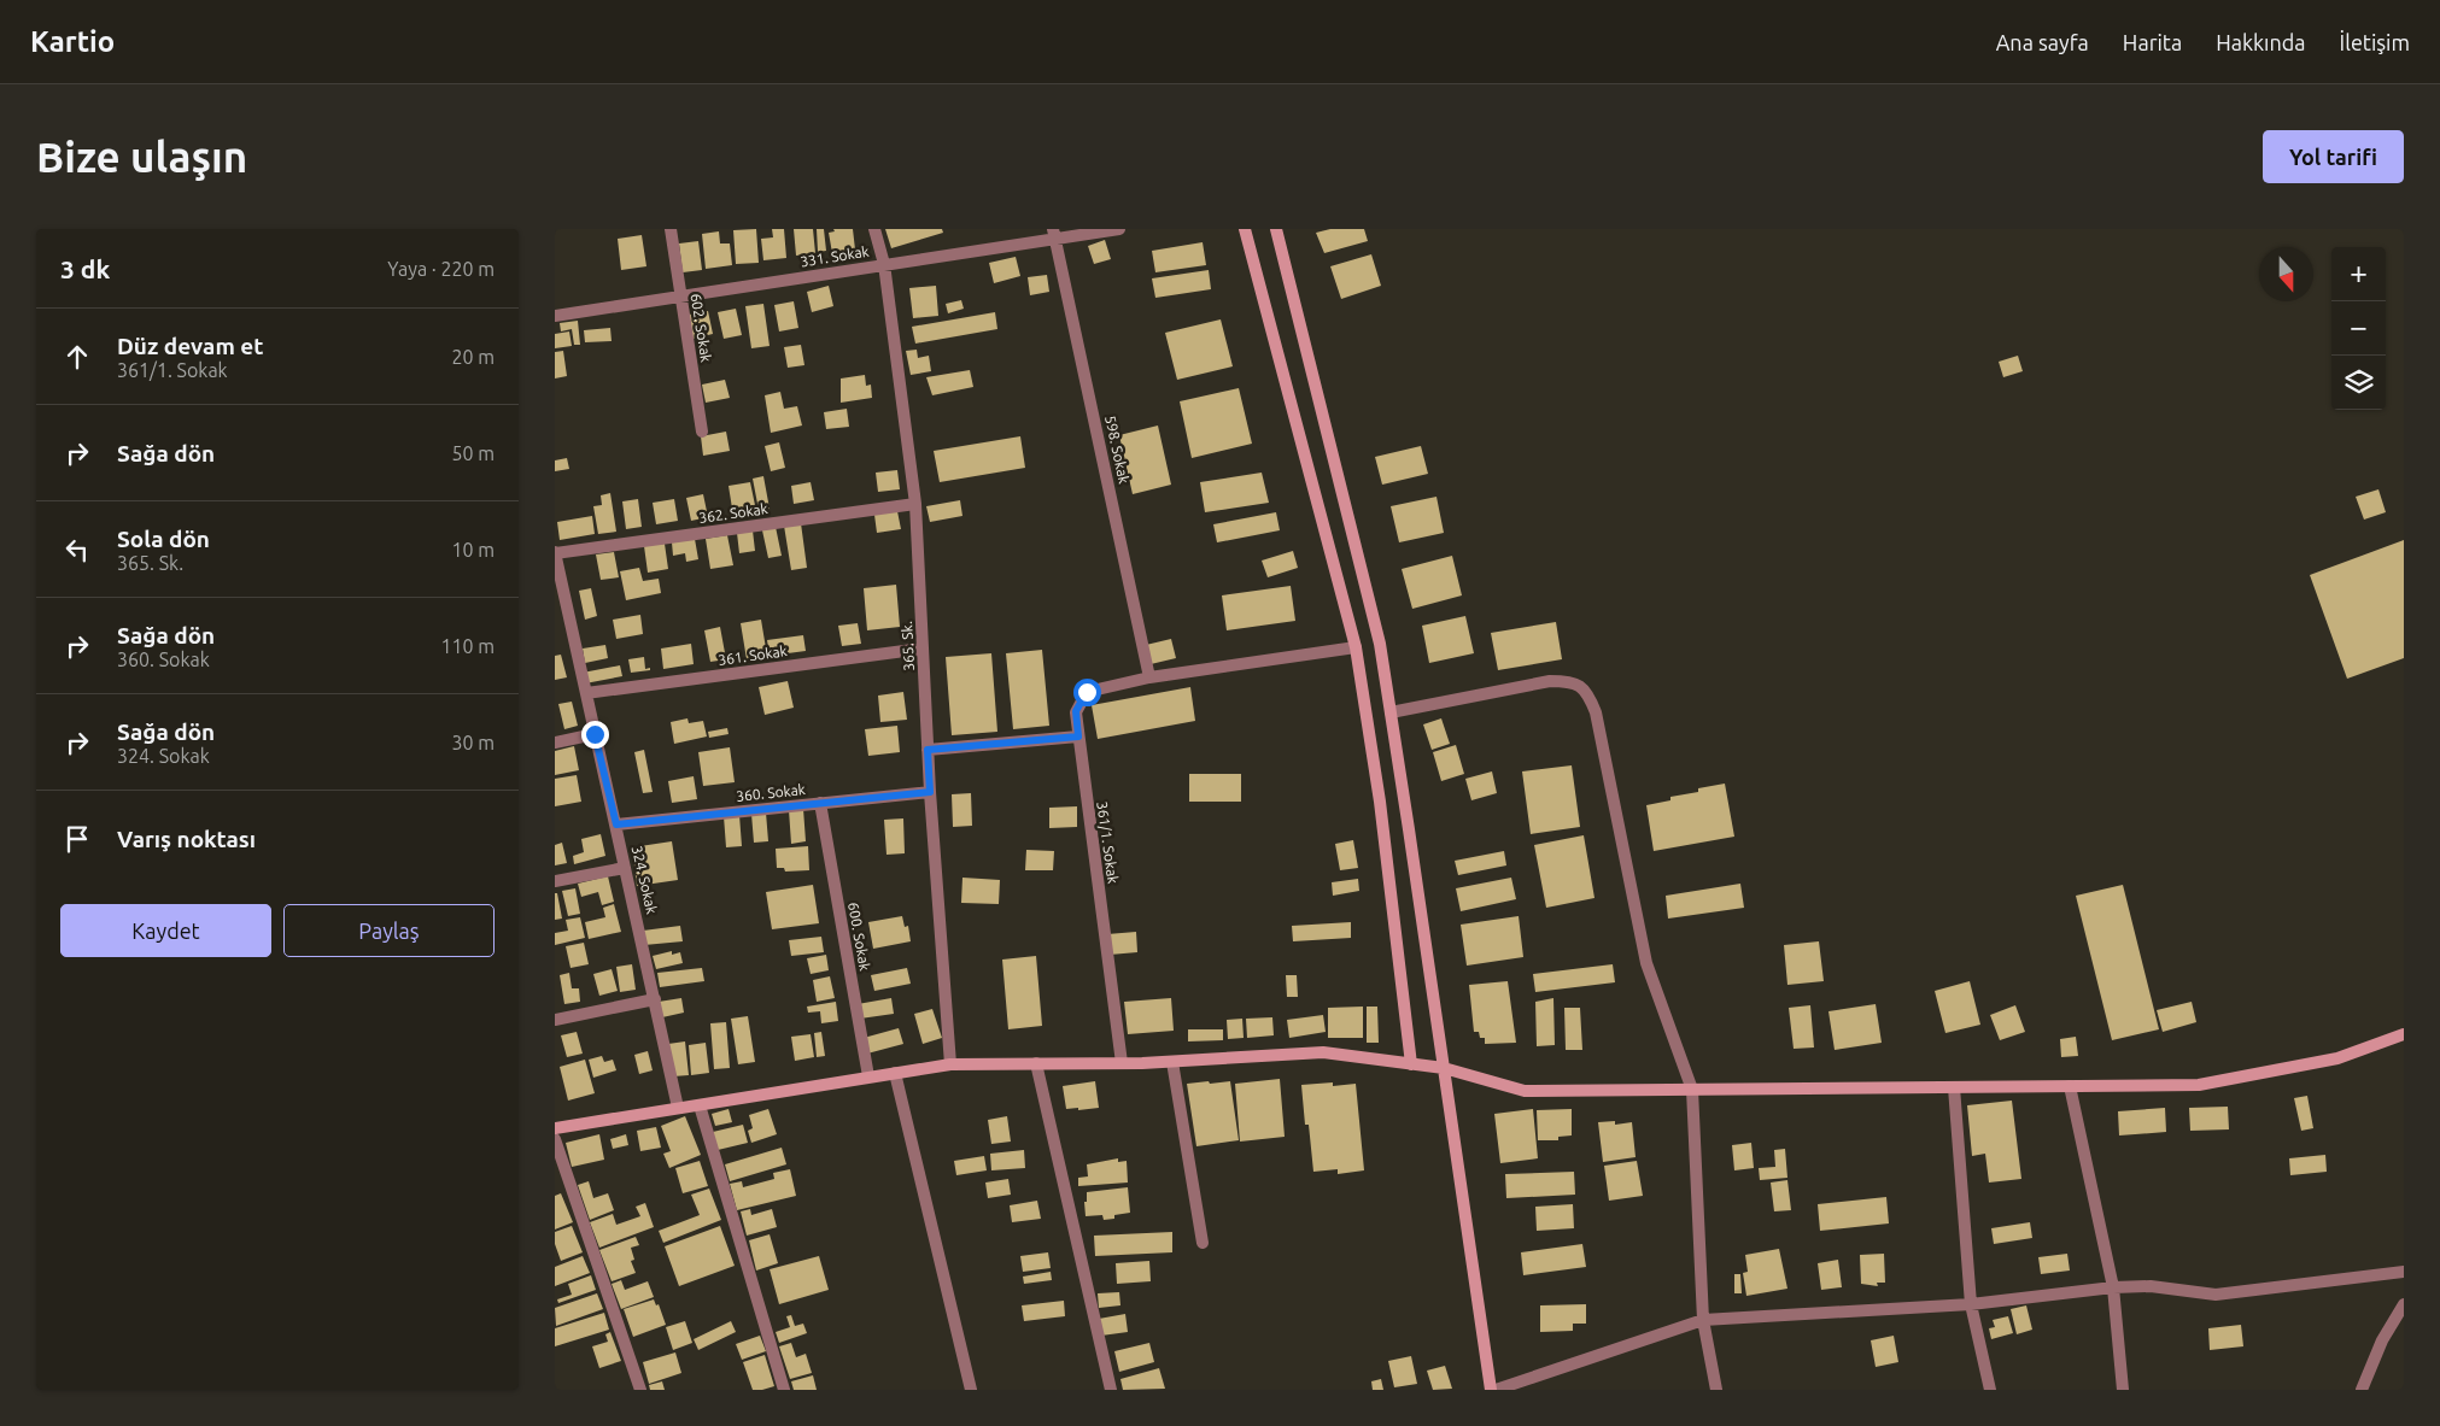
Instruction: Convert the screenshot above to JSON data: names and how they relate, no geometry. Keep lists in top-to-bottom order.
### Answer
{
  "streets": {
    "street": [
      "331. Sokak",
      "602. Sokak",
      "598. Sokak",
      "362. Sokak",
      "365. Sk.",
      "361. Sokak",
      "360. Sokak",
      "361/1. Sokak",
      "324. Sokak",
      "600. Sokak"
    ]
  },
  "crossings": [
    ["331. Sokak", "602. Sokak"],
    ["331. Sokak", "598. Sokak"],
    ["331. Sokak", "365. Sk."],
    ["598. Sokak", "361/1. Sokak"],
    ["362. Sokak", "365. Sk."],
    ["362. Sokak", "324. Sokak"],
    ["365. Sk.", "361. Sokak"],
    ["365. Sk.", "360. Sokak"],
    ["361. Sokak", "324. Sokak"],
    ["360. Sokak", "324. Sokak"],
    ["360. Sokak", "600. Sokak"]
  ],
  "north": "bottom",
  "page": {
    "header": "Kartio",
    "nav": [
      "Ana sayfa",
      "Harita",
      "Hakkında",
      "İletişim"
    ],
    "buttons": [
      "Yol tarifi",
      ["Kaydet", "Paylaş"]
    ],
    "title": "Bize ulaşın",
    "heading": ["3 dk", "Yaya · 220 m"],
    "map_buttons": ["+", "−"],
    "list": [
      ["Düz devam et", "361/1. Sokak", "20 m"],
      ["Sağa dön", "50 m"],
      ["Sola dön", "365. Sk.", "10 m"],
      ["Sağa dön", "360. Sokak", "110 m"],
      ["Sağa dön", "324. Sokak", "30 m"],
      "Varış noktası"
    ]
  }
}
